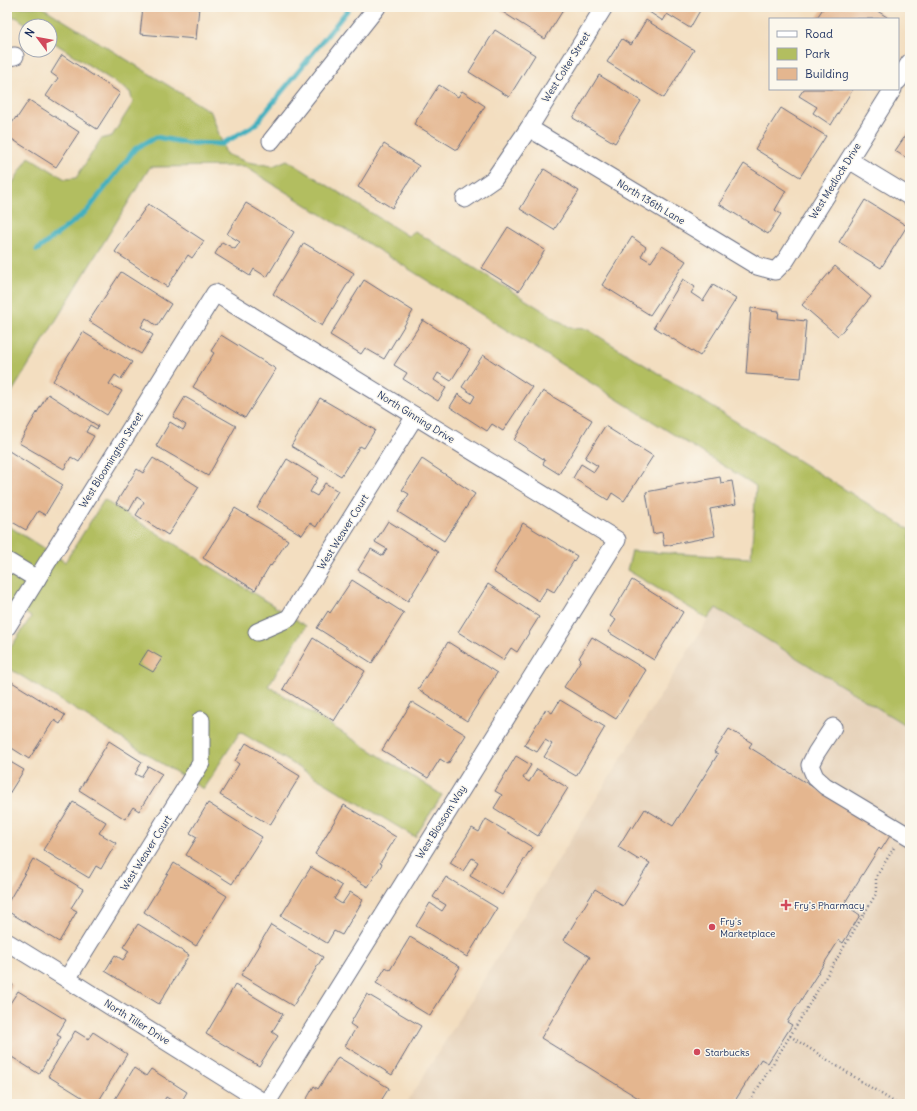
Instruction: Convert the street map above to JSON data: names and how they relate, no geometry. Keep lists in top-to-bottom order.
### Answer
{
  "streets": {
    "street": [
      "West Colter Street",
      "West Medlock Drive",
      "North 136th Lane",
      "North Ginning Drive",
      "West Bloomington Street",
      "West Weaver Court",
      "West Blossom Way",
      "North Tiller Drive"
    ]
  },
  "crossings": [
    ["West Colter Street", "North 136th Lane"],
    ["West Medlock Drive", "North 136th Lane"],
    ["North Ginning Drive", "West Bloomington Street"],
    ["North Ginning Drive", "West Weaver Court"],
    ["North Ginning Drive", "West Blossom Way"],
    ["West Weaver Court", "North Tiller Drive"],
    ["West Blossom Way", "North Tiller Drive"]
  ],
  "places": {
    "health": ["Fry's Pharmacy"],
    "other": ["Fry's Marketplace", "Starbucks"]
  },
  "legend": ["Road", "Park", "Building"],
  "north": "top left"
}
